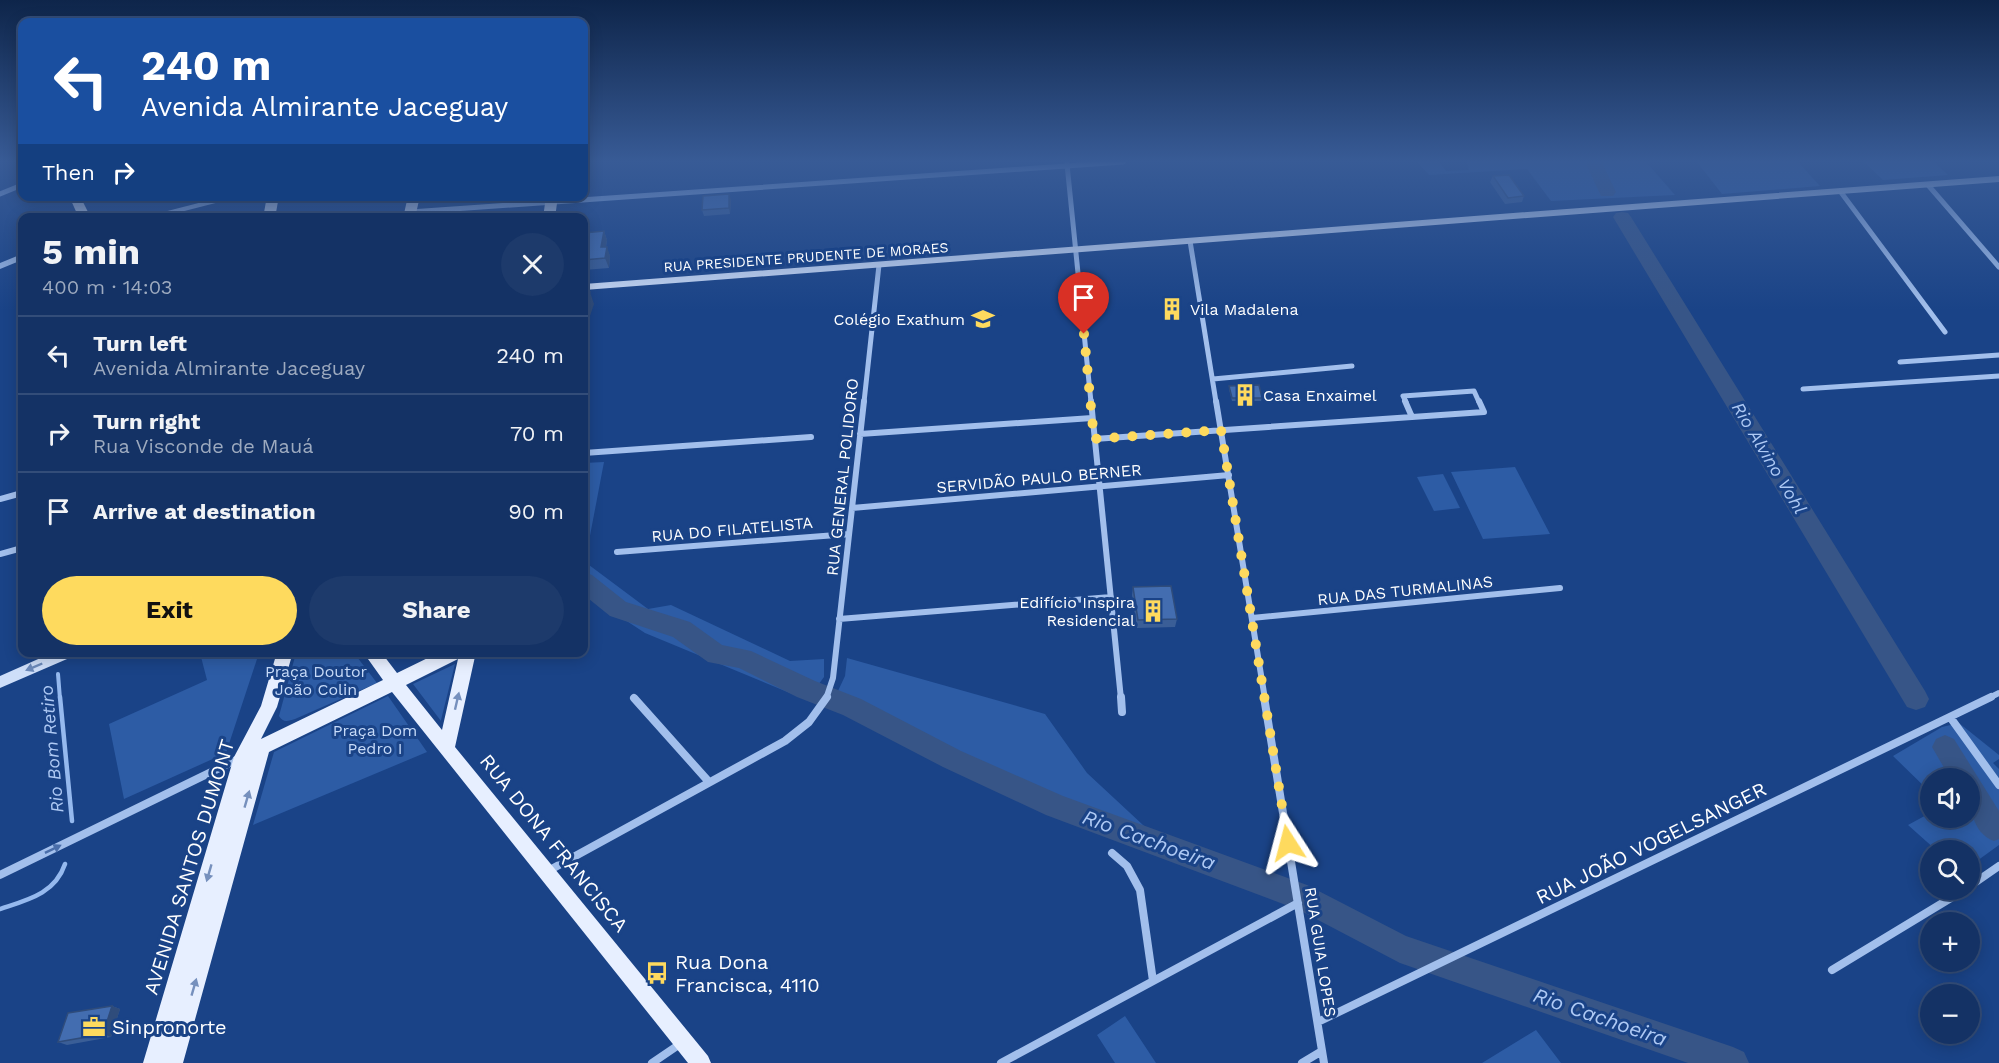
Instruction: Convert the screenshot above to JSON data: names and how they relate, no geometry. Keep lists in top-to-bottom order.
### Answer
{
  "streets": {
    "main road": ["RUA PRESIDENTE PRUDENTE DE MORAES", "RUA DONA FRANCISCA", "AVENIDA SANTOS DUMONT"],
    "street": [
      "RUA GENERAL POLIDORO",
      "SERVIDÃO PAULO BERNER",
      "RUA DO FILATELISTA",
      "RUA DAS TURMALINAS",
      "RUA JOÃO VOGELSANGER",
      "RUA GUIA LOPES"
    ]
  },
  "crossings": [
    ["RUA PRESIDENTE PRUDENTE DE MORAES", "RUA GENERAL POLIDORO"],
    ["RUA PRESIDENTE PRUDENTE DE MORAES", "RUA GUIA LOPES"],
    ["RUA GENERAL POLIDORO", "SERVIDÃO PAULO BERNER"],
    ["RUA GENERAL POLIDORO", "RUA DO FILATELISTA"],
    ["SERVIDÃO PAULO BERNER", "RUA GUIA LOPES"],
    ["RUA DAS TURMALINAS", "RUA GUIA LOPES"],
    ["RUA JOÃO VOGELSANGER", "RUA GUIA LOPES"]
  ],
  "water": ["Rio Alvino Vohl", "Rio Bom Retiro", "Rio Cachoeira"],
  "parks": ["Praça Doutor João Colin", "Praça Dom Pedro I"],
  "places": {
    "building": ["Vila Madalena", "Casa Enxaimel", "Edifício Inspira Residencial"],
    "school or university": ["Colégio Exathum"],
    "bus stop": ["Rua Dona Francisca, 4110"],
    "office": ["Sinpronorte"]
  },
  "page": {
    "turn": ["240 m", "Avenida Almirante Jaceguay"],
    "then": "Then",
    "heading": ["5 min", "400 m · 14:03"],
    "list": [
      {
        "name": "Turn left",
        "note": "Avenida Almirante Jaceguay",
        "value": "240 m"
      },
      {
        "name": "Turn right",
        "note": "Rua Visconde de Mauá",
        "value": "70 m"
      },
      {
        "name": "Arrive at destination",
        "value": "90 m"
      }
    ],
    "buttons": ["Exit", "Share"],
    "map_buttons": ["+", "−"]
  }
}
